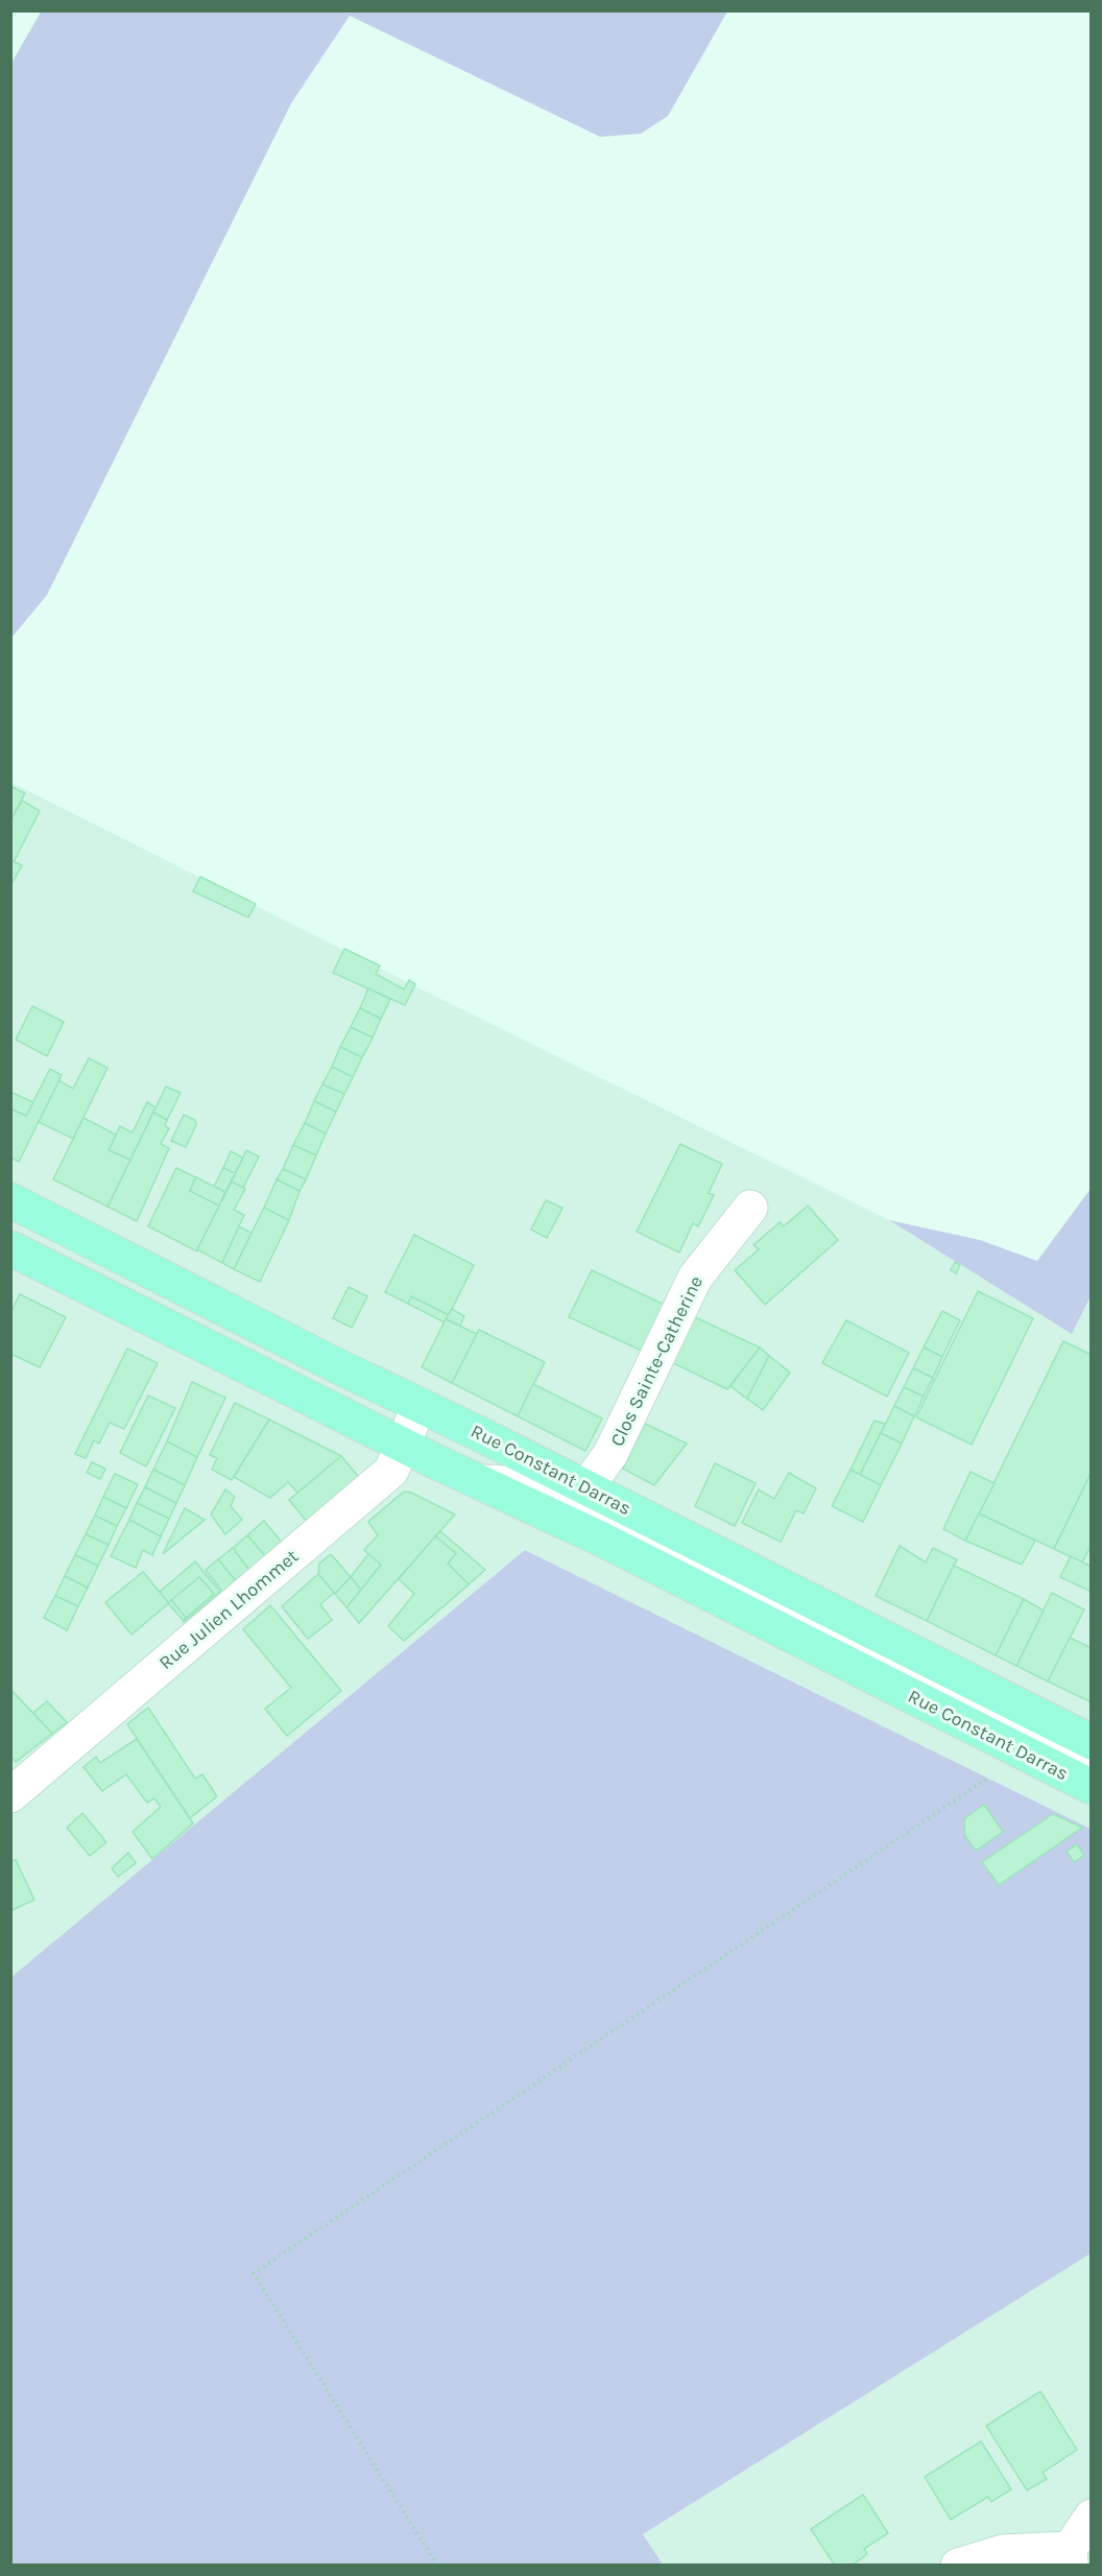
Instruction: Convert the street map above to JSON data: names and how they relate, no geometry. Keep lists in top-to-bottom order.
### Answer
{
  "streets": {
    "main road": ["Rue Constant Darras"],
    "street": ["Clos Sainte-Catherine", "Rue Julien Lhommet"]
  },
  "crossings": [
    ["Clos Sainte-Catherine", "Rue Constant Darras"],
    ["Rue Constant Darras", "Rue Julien Lhommet"]
  ]
}
